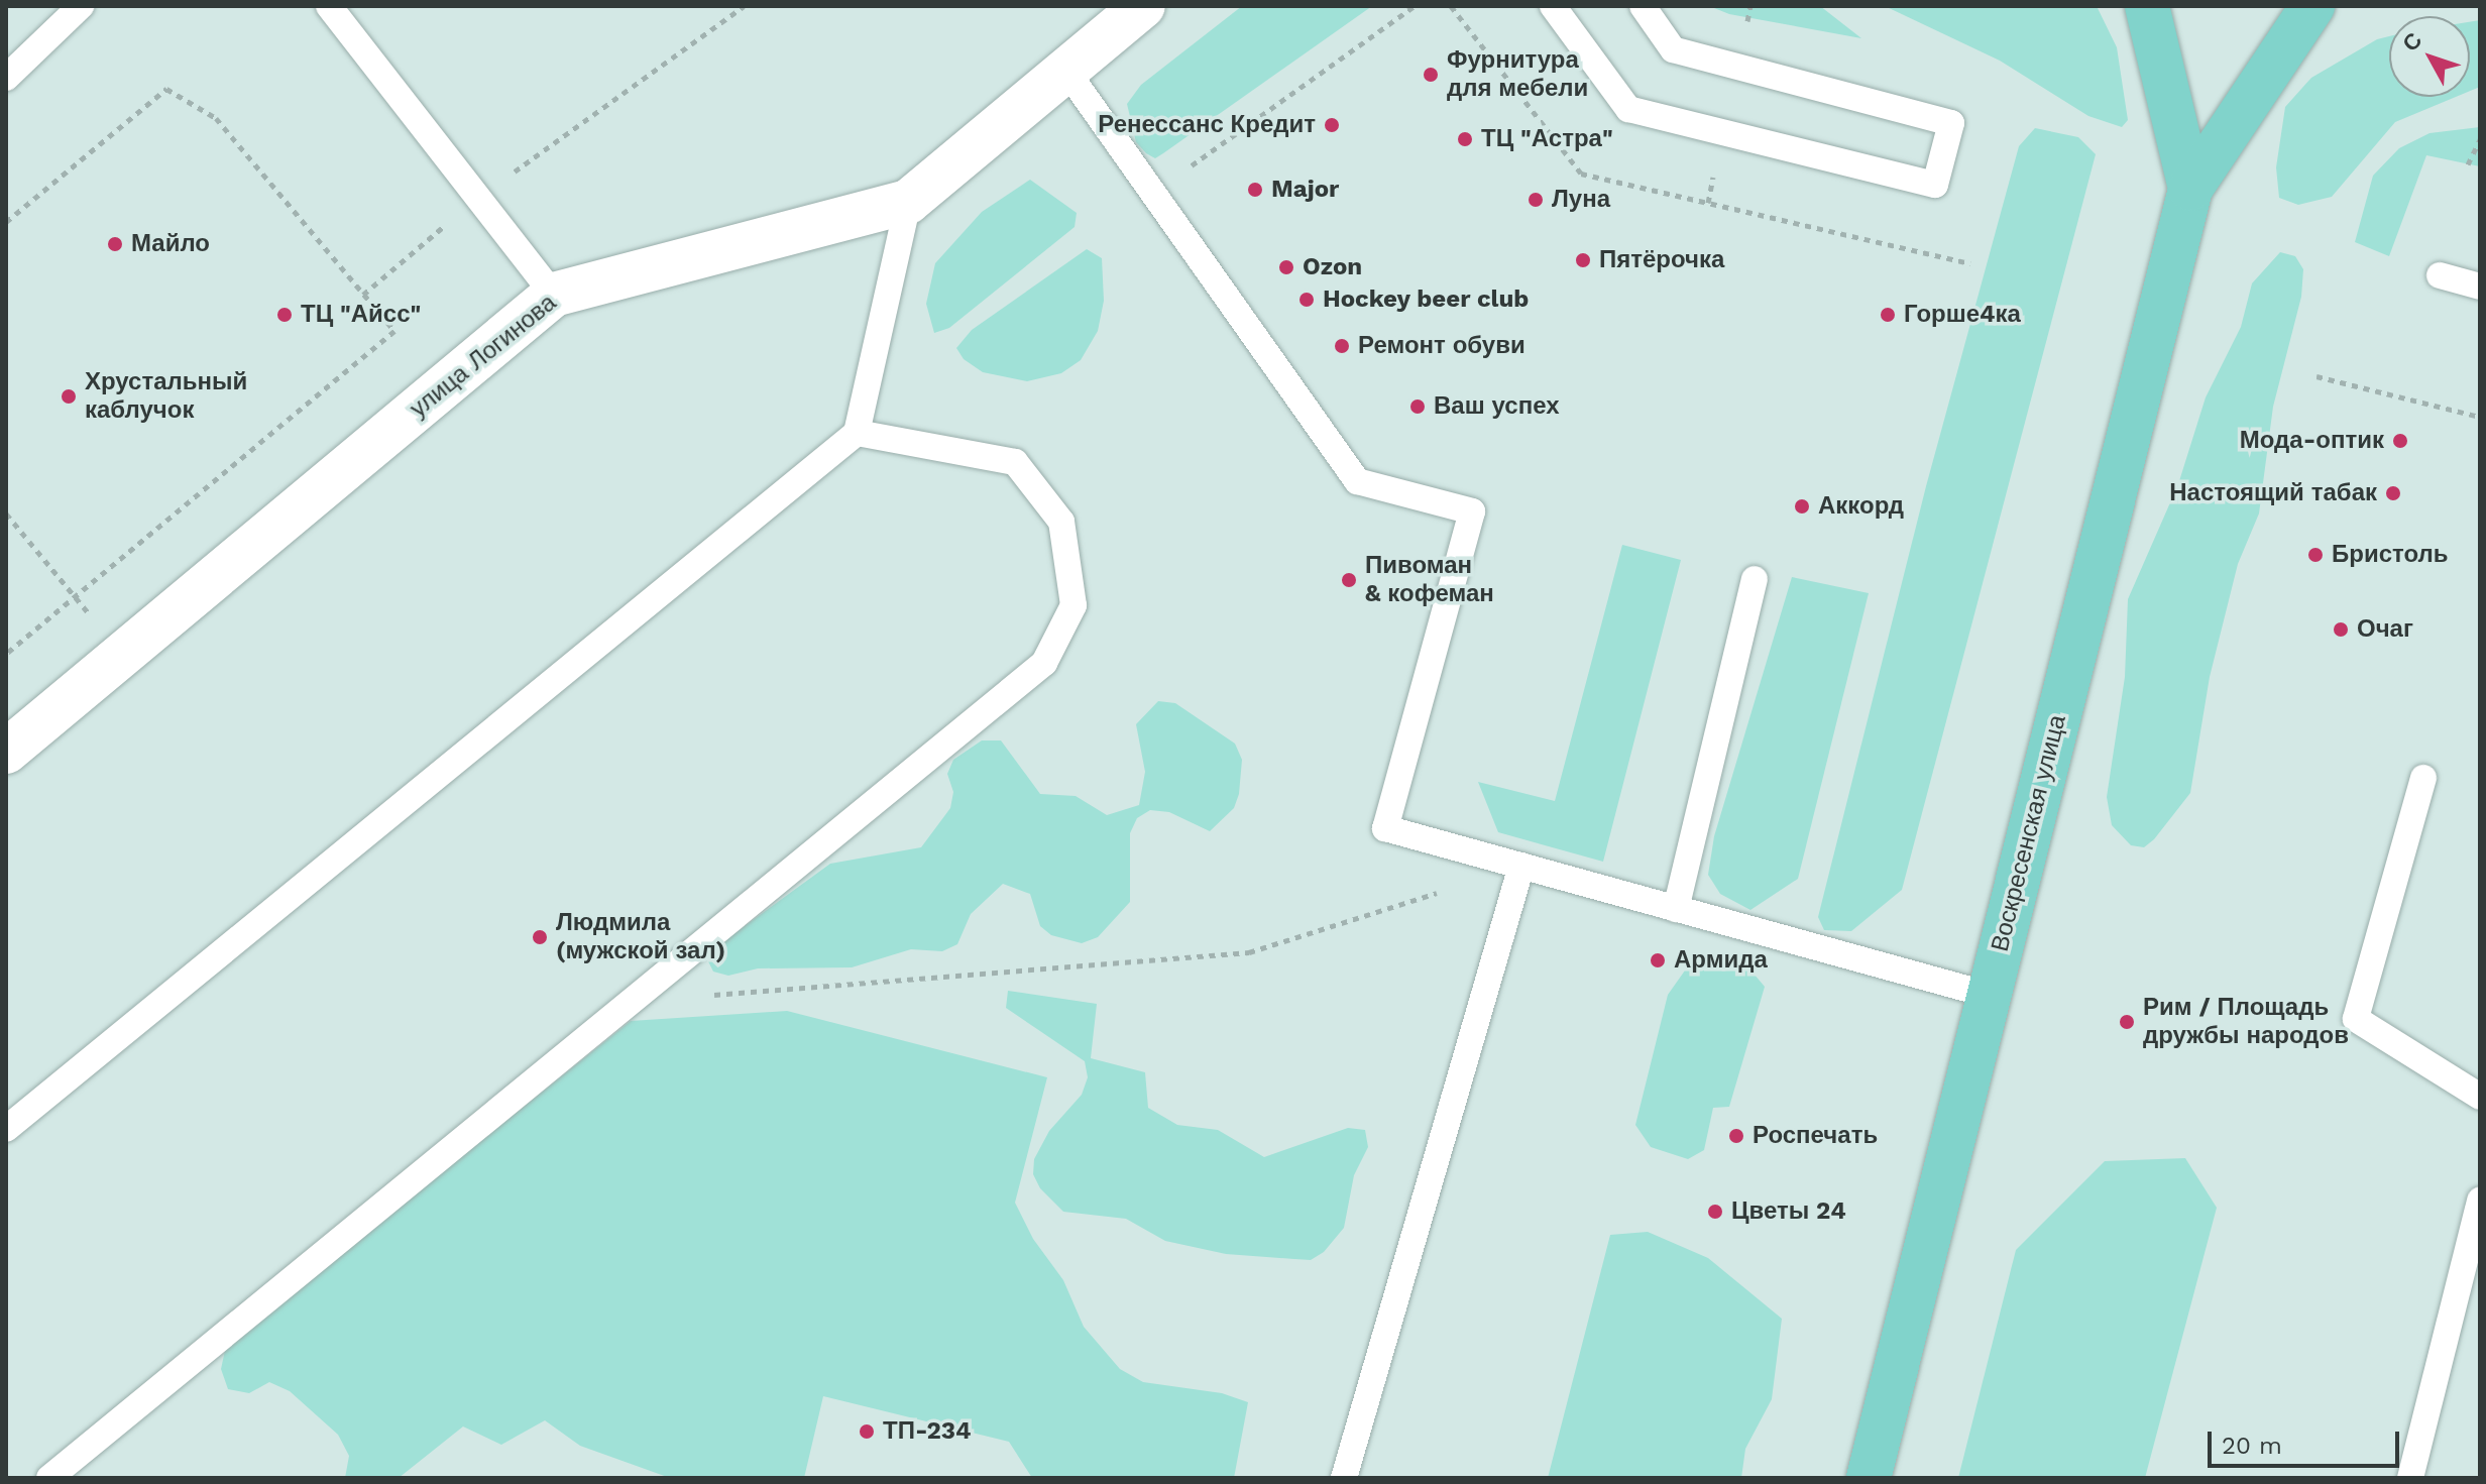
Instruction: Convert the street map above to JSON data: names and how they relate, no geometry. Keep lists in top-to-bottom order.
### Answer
{
  "streets": {
    "main road": ["Воскресенская улица"],
    "street": ["улица Логинова"]
  },
  "places": [
    "Фурнитура для мебели",
    "Ренессанс Кредит",
    "ТЦ \"Астра\"",
    "Major",
    "Луна",
    "Майло",
    "Пятёрочка",
    "Ozon",
    "Hockey beer club",
    "ТЦ \"Айсс\"",
    "Горше4ка",
    "Ремонт обуви",
    "Хрустальный каблучок",
    "Ваш успех",
    "Мода-оптик",
    "Настоящий табак",
    "Аккорд",
    "Бристоль",
    "Пивоман & кофеман",
    "Очаг",
    "Людмила (мужской зал)",
    "Армида",
    "Рим / Площадь дружбы народов",
    "Роспечать",
    "Цветы 24",
    "ТП-234"
  ],
  "scale_bar": "20 m",
  "north": "top left"
}
